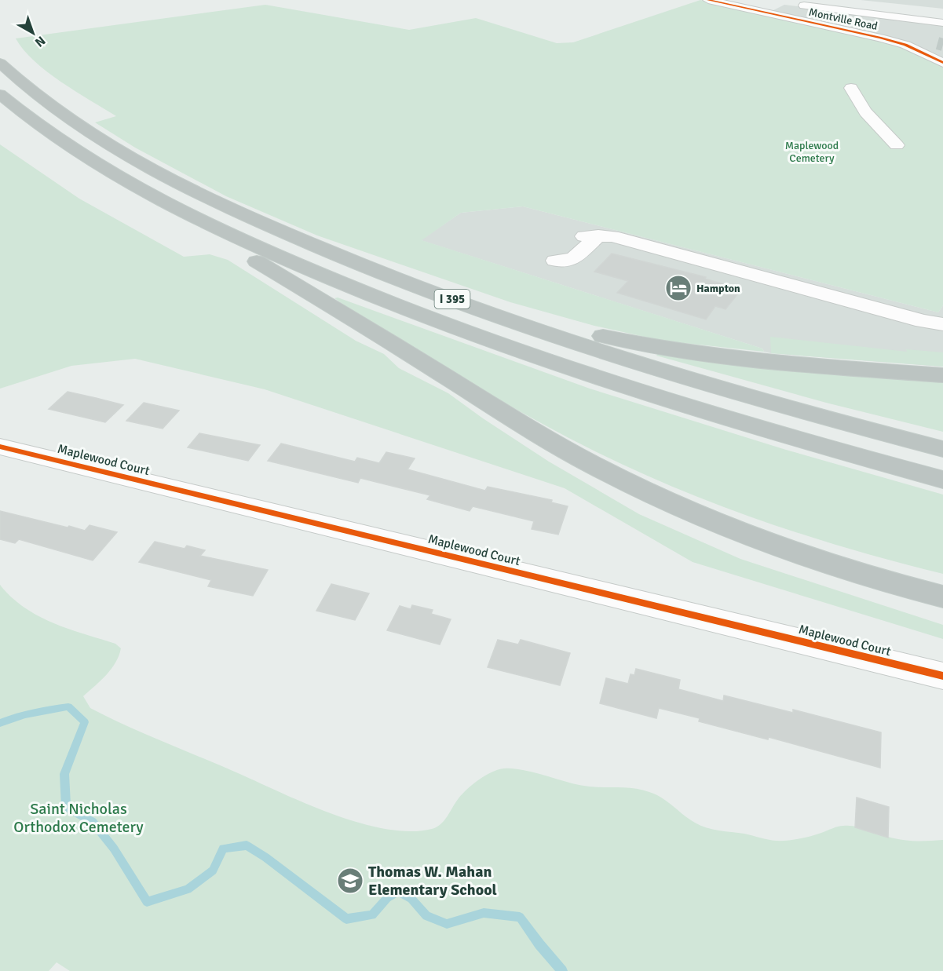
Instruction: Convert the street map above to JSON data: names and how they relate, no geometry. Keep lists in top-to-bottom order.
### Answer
{
  "streets": {
    "highway": ["I 395"],
    "street": ["Montville Road", "Maplewood Court"]
  },
  "parks": ["Maplewood Cemetery", "Saint Nicholas Orthodox Cemetery"],
  "places": {
    "hotel": ["Hampton"],
    "school or university": ["Thomas W. Mahan Elementary School"]
  },
  "north": "bottom right"
}
